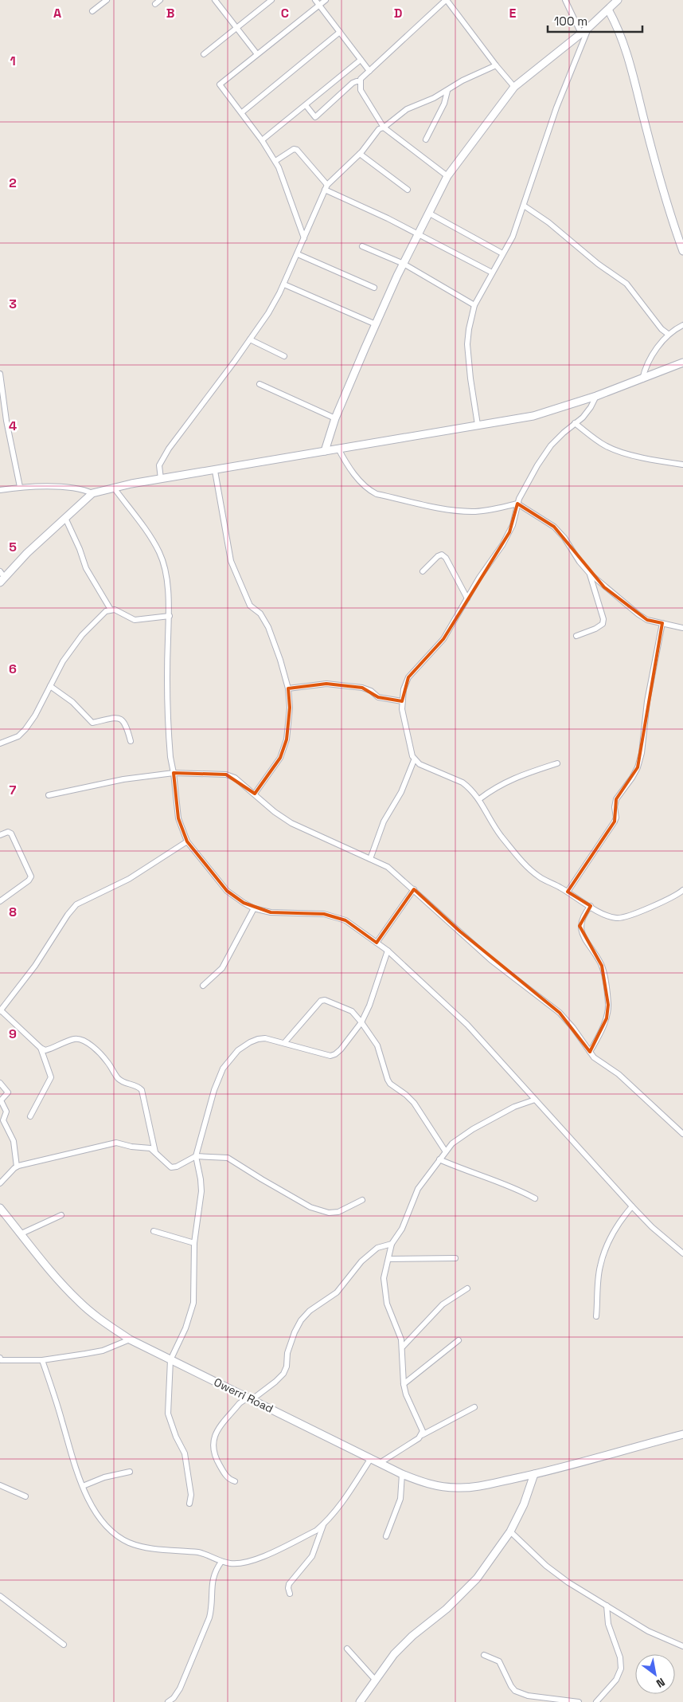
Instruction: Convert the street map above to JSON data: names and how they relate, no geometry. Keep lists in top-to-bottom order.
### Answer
{
  "streets": {
    "main road": ["Owerri Road"]
  },
  "scale_bar": "100 m",
  "north": "bottom right",
  "grid": {
    "columns": [
      "A",
      "B",
      "C",
      "D",
      "E"
    ],
    "rows": [
      "1",
      "2",
      "3",
      "4",
      "5",
      "6",
      "7",
      "8",
      "9"
    ]
  }
}
